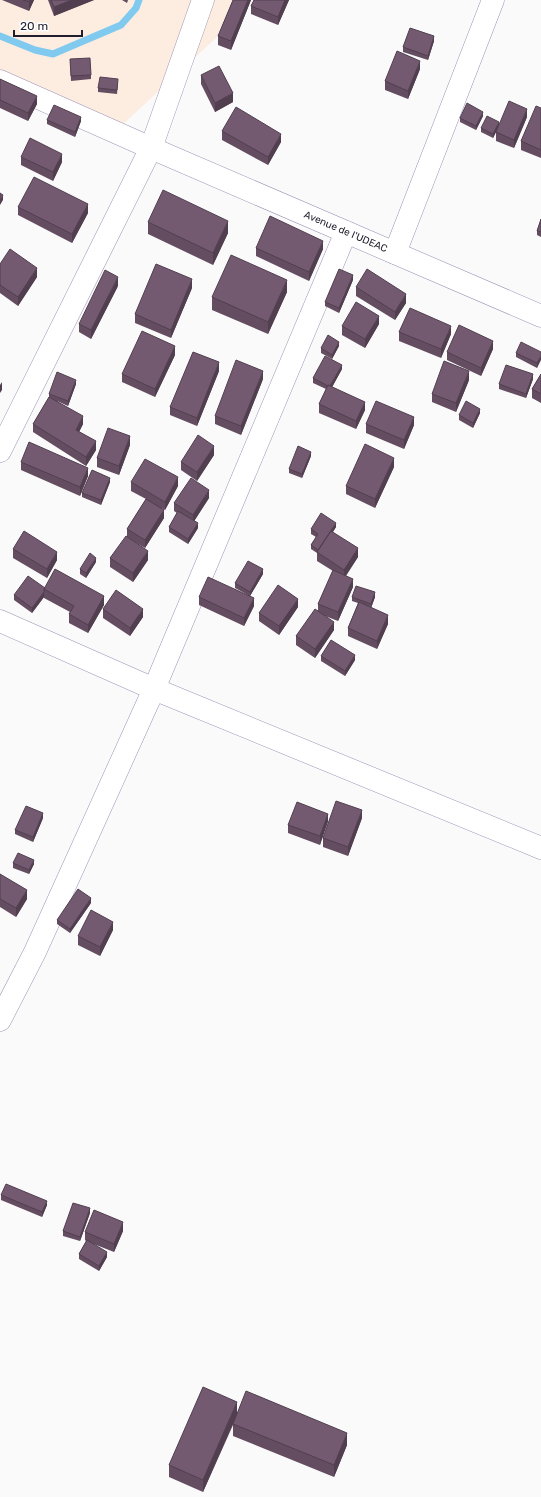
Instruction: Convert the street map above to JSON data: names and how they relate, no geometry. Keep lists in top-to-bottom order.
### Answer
{
  "streets": {
    "street": ["Avenue de I'UDEAC"]
  },
  "scale_bar": "20 m"
}
